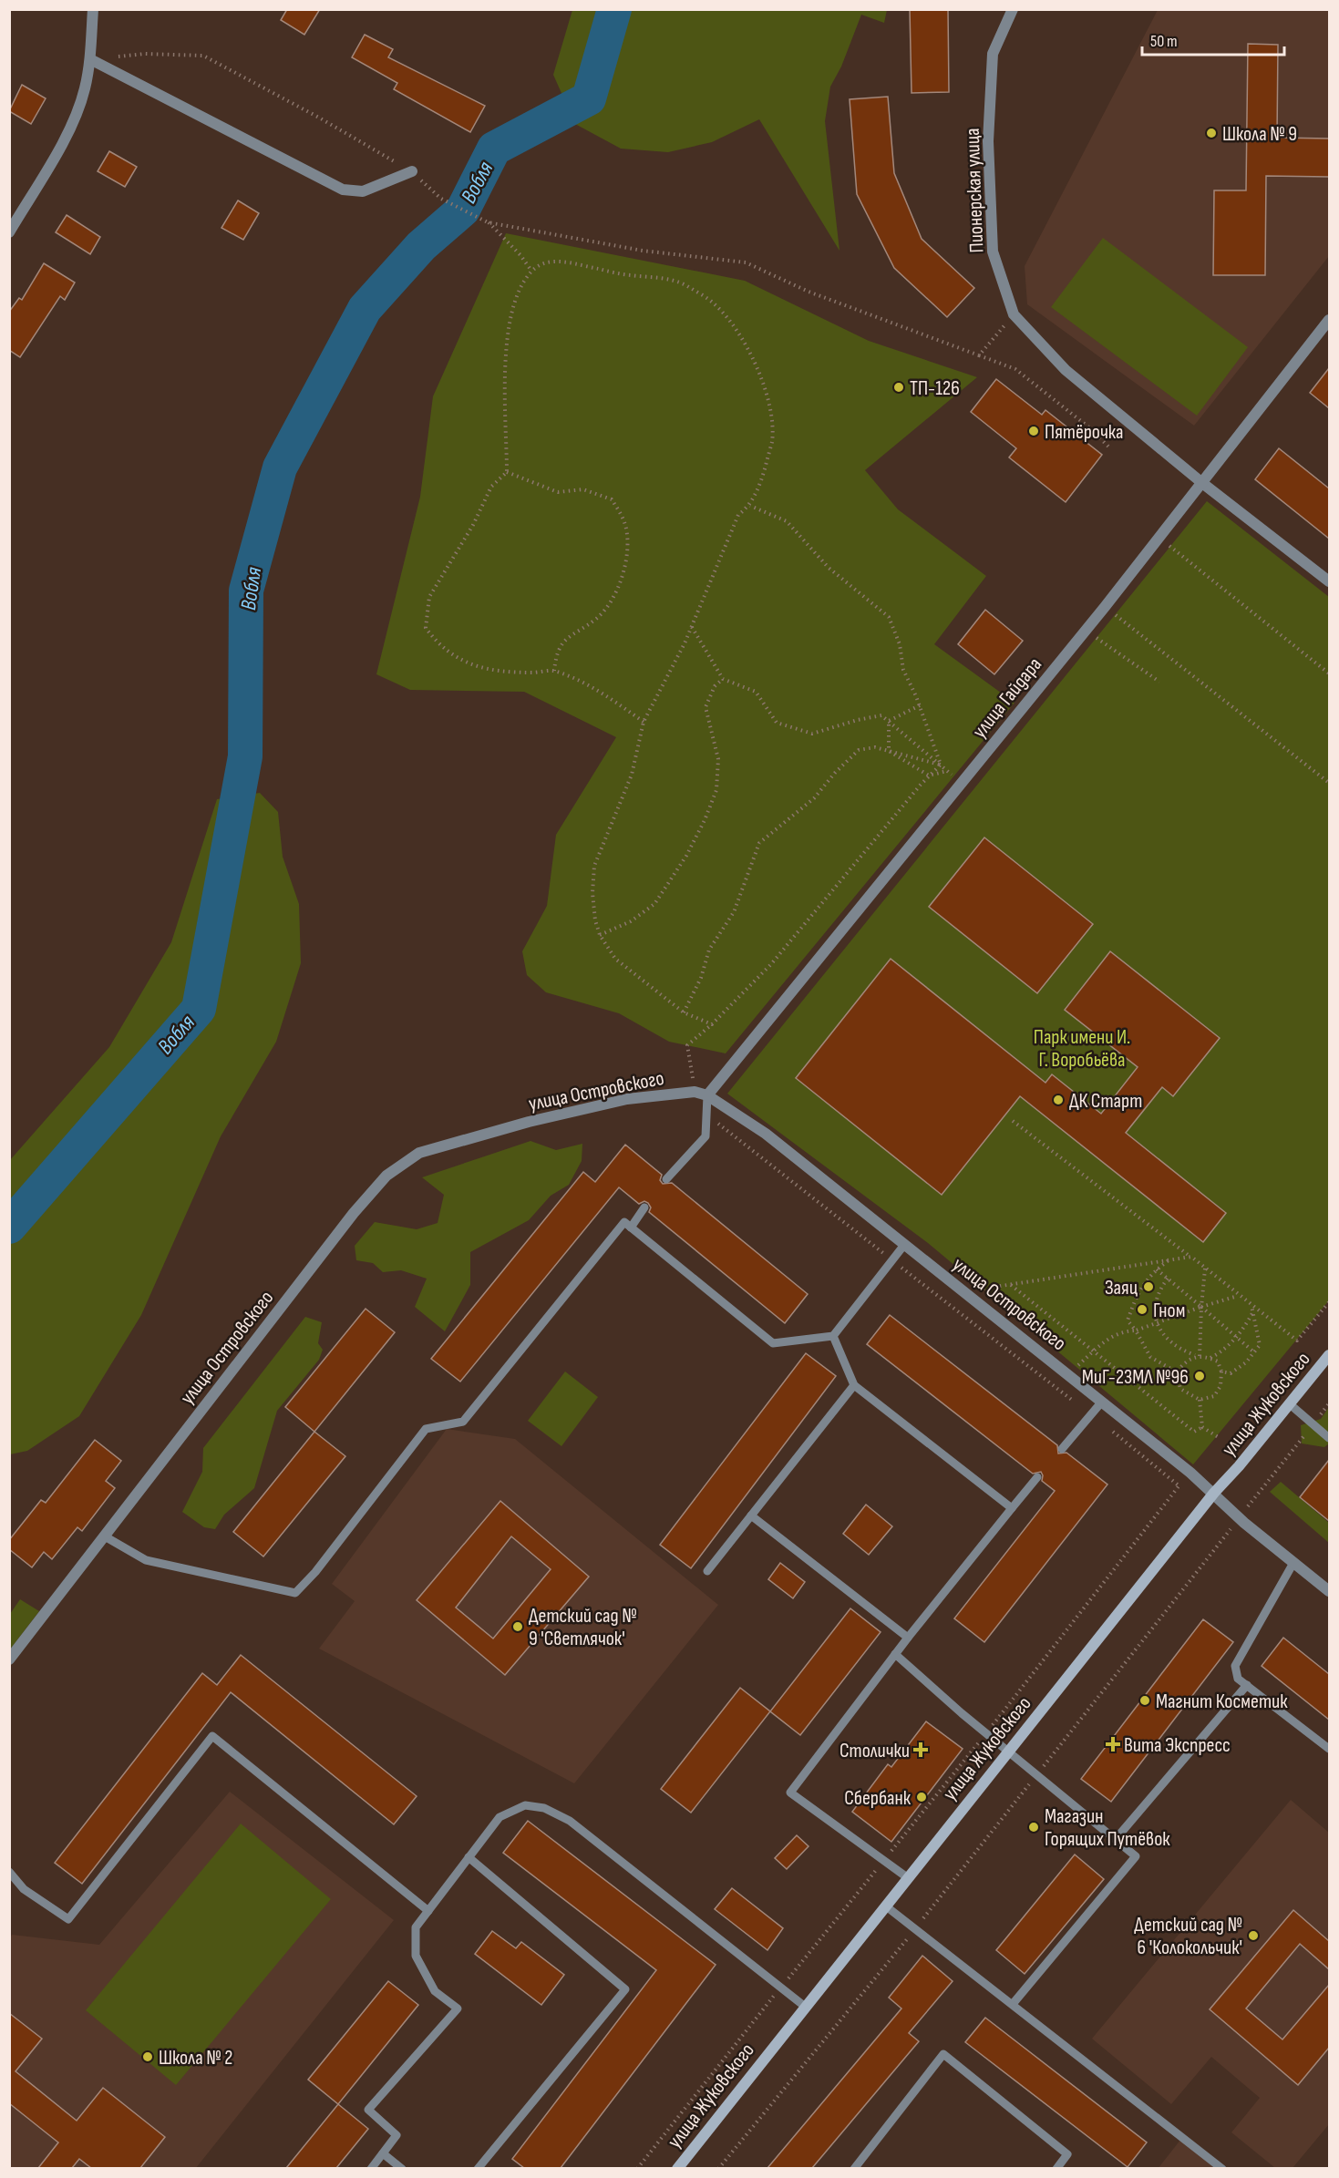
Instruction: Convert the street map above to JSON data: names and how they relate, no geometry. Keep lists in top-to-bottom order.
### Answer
{
  "streets": {
    "street": [
      "Пионерская улица",
      "улица Гайдара",
      "улица Островского",
      "улица Жуковского"
    ]
  },
  "crossings": [
    ["Пионерская улица", "улица Гайдара"],
    ["улица Гайдара", "улица Островского"],
    ["улица Островского", "улица Жуковского"]
  ],
  "water": ["Вобля"],
  "parks": ["Парк имени И. Г. Воробьёва"],
  "places": {
    "other": [
      "Школа № 9",
      "ТП-126",
      "Пятёрочка",
      "ДК Старт",
      "Заяц",
      "Гном",
      "МиГ-23МЛ №96",
      "Детский сад № 9 'Светлячок'",
      "Магнит Косметик",
      "Сбербанк",
      "Магазин Горящих Путёвок",
      "Детский сад № 6 'Колокольчик'",
      "Школа № 2"
    ],
    "health": ["Вита Экспресс", "Столички"]
  },
  "scale_bar": "50 m"
}
